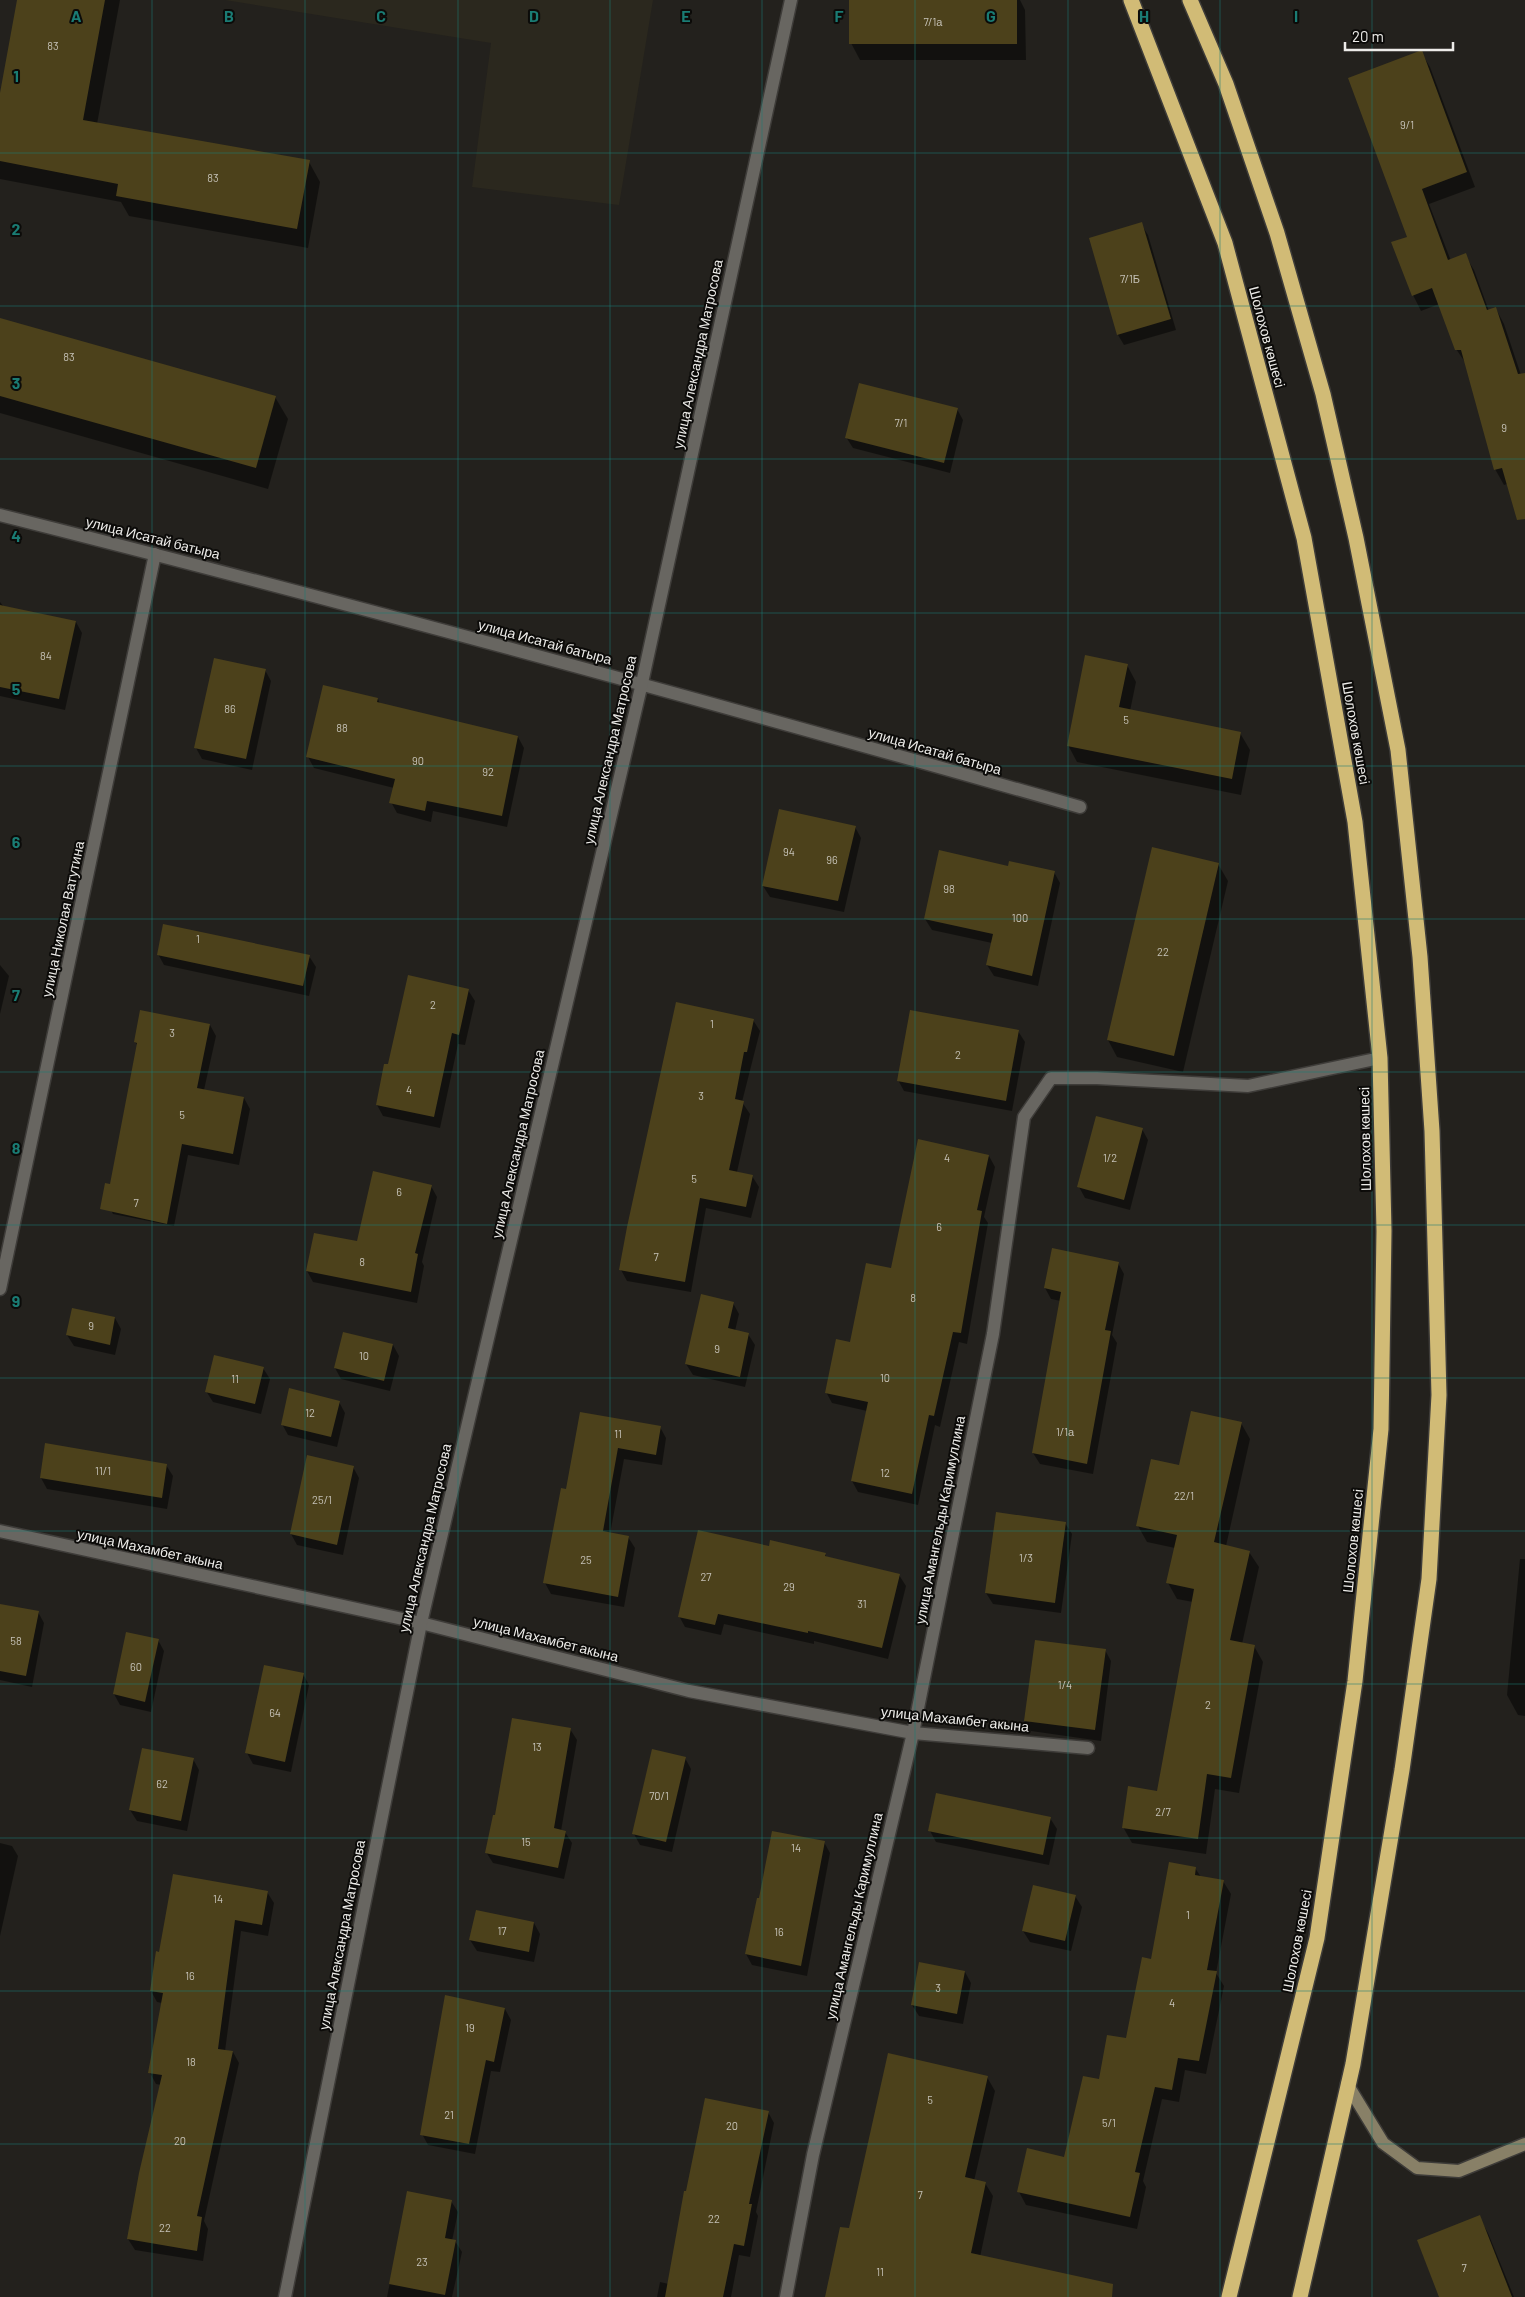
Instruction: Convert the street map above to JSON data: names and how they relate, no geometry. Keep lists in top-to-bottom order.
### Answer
{
  "streets": {
    "highway": ["Шолохов көшесі"],
    "street": [
      "улица Александра Матросова",
      "улица Исатай батыра",
      "улица Николая Ватутина",
      "улица Амангельды Каримуллина",
      "улица Махамбет акына"
    ]
  },
  "crossings": [
    ["Шолохов көшесі", "улица Амангельды Каримуллина"],
    ["улица Александра Матросова", "улица Исатай батыра"],
    ["улица Александра Матросова", "улица Махамбет акына"],
    ["улица Исатай батыра", "улица Николая Ватутина"],
    ["улица Амангельды Каримуллина", "улица Махамбет акына"]
  ],
  "house_numbers": [
    "7/1а",
    "83",
    "9/1",
    "83",
    "7/1Б",
    "83",
    "7/1",
    "9",
    "84",
    "86",
    "5",
    "88",
    "90",
    "92",
    "94",
    "96",
    "98",
    "100",
    "1",
    "22",
    "2",
    "1",
    "3",
    "2",
    "4",
    "3",
    "5",
    "4",
    "1/2",
    "5",
    "6",
    "7",
    "6",
    "7",
    "8",
    "8",
    "9",
    "9",
    "10",
    "10",
    "11",
    "12",
    "1/1а",
    "11",
    "11/1",
    "12",
    "22/1",
    "25/1",
    "1/3",
    "25",
    "27",
    "29",
    "31",
    "58",
    "60",
    "1/4",
    "2",
    "64",
    "13",
    "62",
    "70/1",
    "2/7",
    "15",
    "14",
    "14",
    "1",
    "17",
    "16",
    "16",
    "3",
    "4",
    "19",
    "18",
    "5",
    "21",
    "5/1",
    "20",
    "20",
    "7",
    "22",
    "22",
    "23",
    "7",
    "11"
  ],
  "scale_bar": "20 m",
  "grid": {
    "columns": [
      "A",
      "B",
      "C",
      "D",
      "E",
      "F",
      "G",
      "H",
      "I"
    ],
    "rows": [
      "1",
      "2",
      "3",
      "4",
      "5",
      "6",
      "7",
      "8",
      "9"
    ]
  }
}
